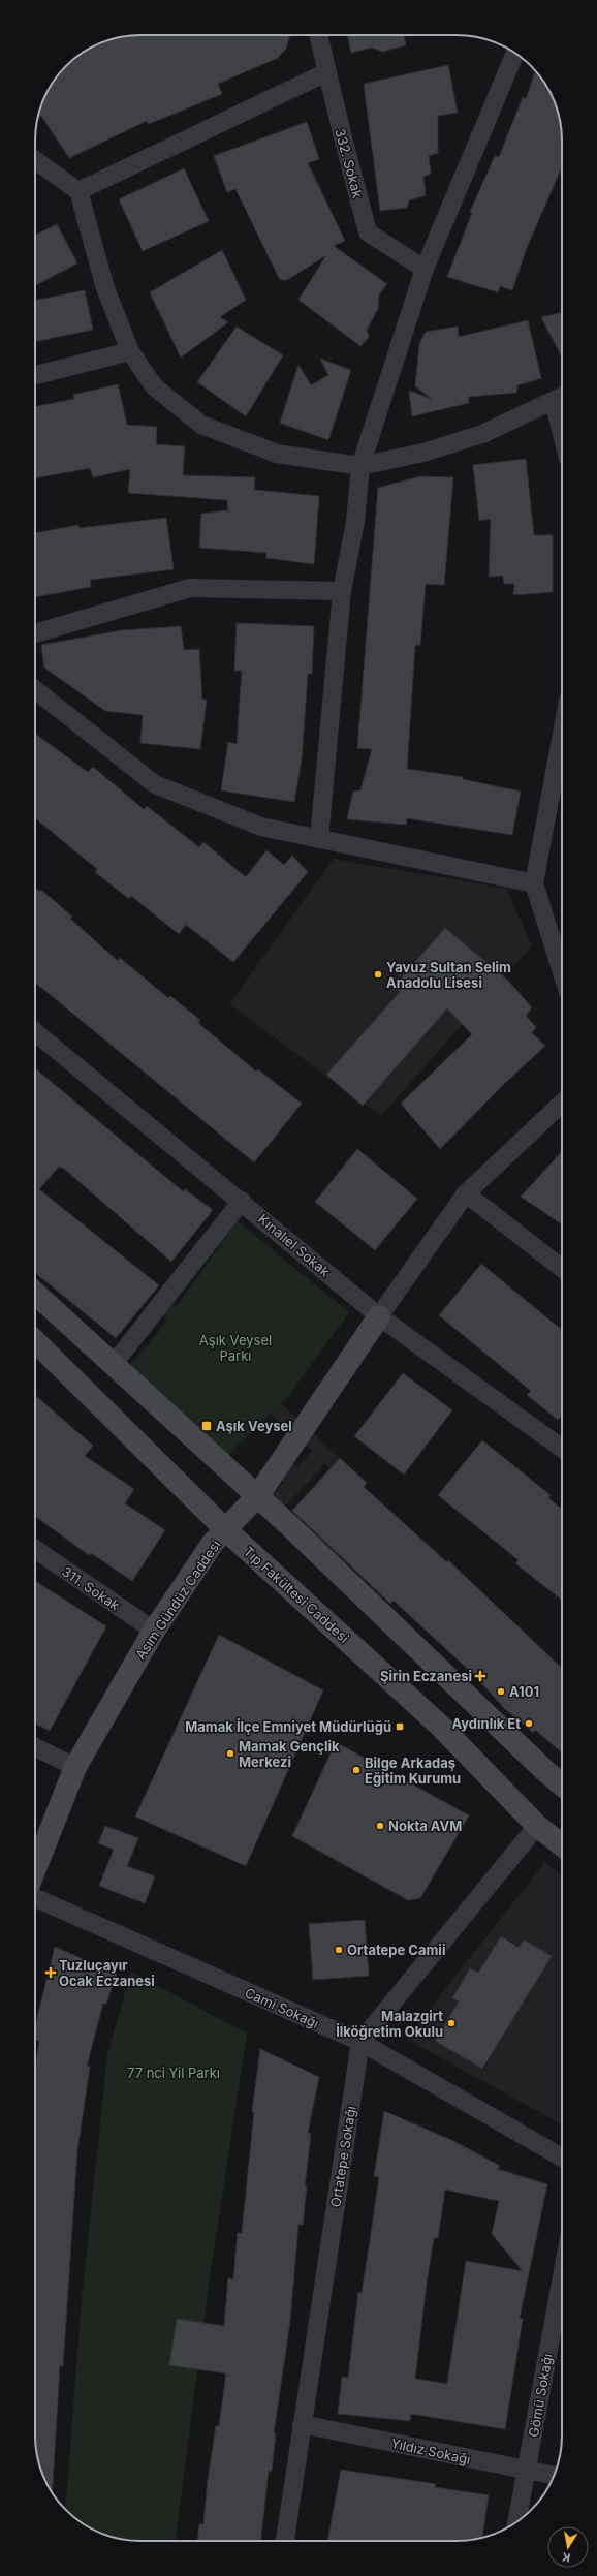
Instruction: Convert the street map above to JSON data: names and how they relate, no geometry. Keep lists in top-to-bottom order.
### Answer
{
  "streets": {
    "main road": ["Tıp Fakültesi Caddesi", "Asım Gündüz Caddesi"],
    "street": [
      "332. Sokak",
      "Kınalıel Sokak",
      "311. Sokak",
      "Cami Sokağı",
      "Ortatepe Sokağı",
      "Gömü Sokağı",
      "Yıldız Sokağı"
    ]
  },
  "crossings": [
    ["Kınalıel Sokak", "Asım Gündüz Caddesi"],
    ["311. Sokak", "Asım Gündüz Caddesi"],
    ["Tıp Fakültesi Caddesi", "Asım Gündüz Caddesi"],
    ["Cami Sokağı", "Ortatepe Sokağı"],
    ["Ortatepe Sokağı", "Yıldız Sokağı"],
    ["Gömü Sokağı", "Yıldız Sokağı"]
  ],
  "parks": ["Aşık Veysel Parkı", "77 nci Yil Parkı"],
  "places": {
    "other": [
      "Yavuz Sultan Selim Anadolu Lisesi",
      "A101",
      "Aydınlık Et",
      "Mamak Gençlik Merkezi",
      "Bilge Arkadaş Eğitim Kurumu",
      "Nokta AVM",
      "Ortatepe Camii",
      "Malazgirt İlköğretim Okulu"
    ],
    "transit": ["Aşık Veysel", "Mamak İlçe Emniyet Müdürlüğü"],
    "health": ["Şirin Eczanesi", "Tuzluçayır Ocak Eczanesi"]
  },
  "north": "bottom"
}
